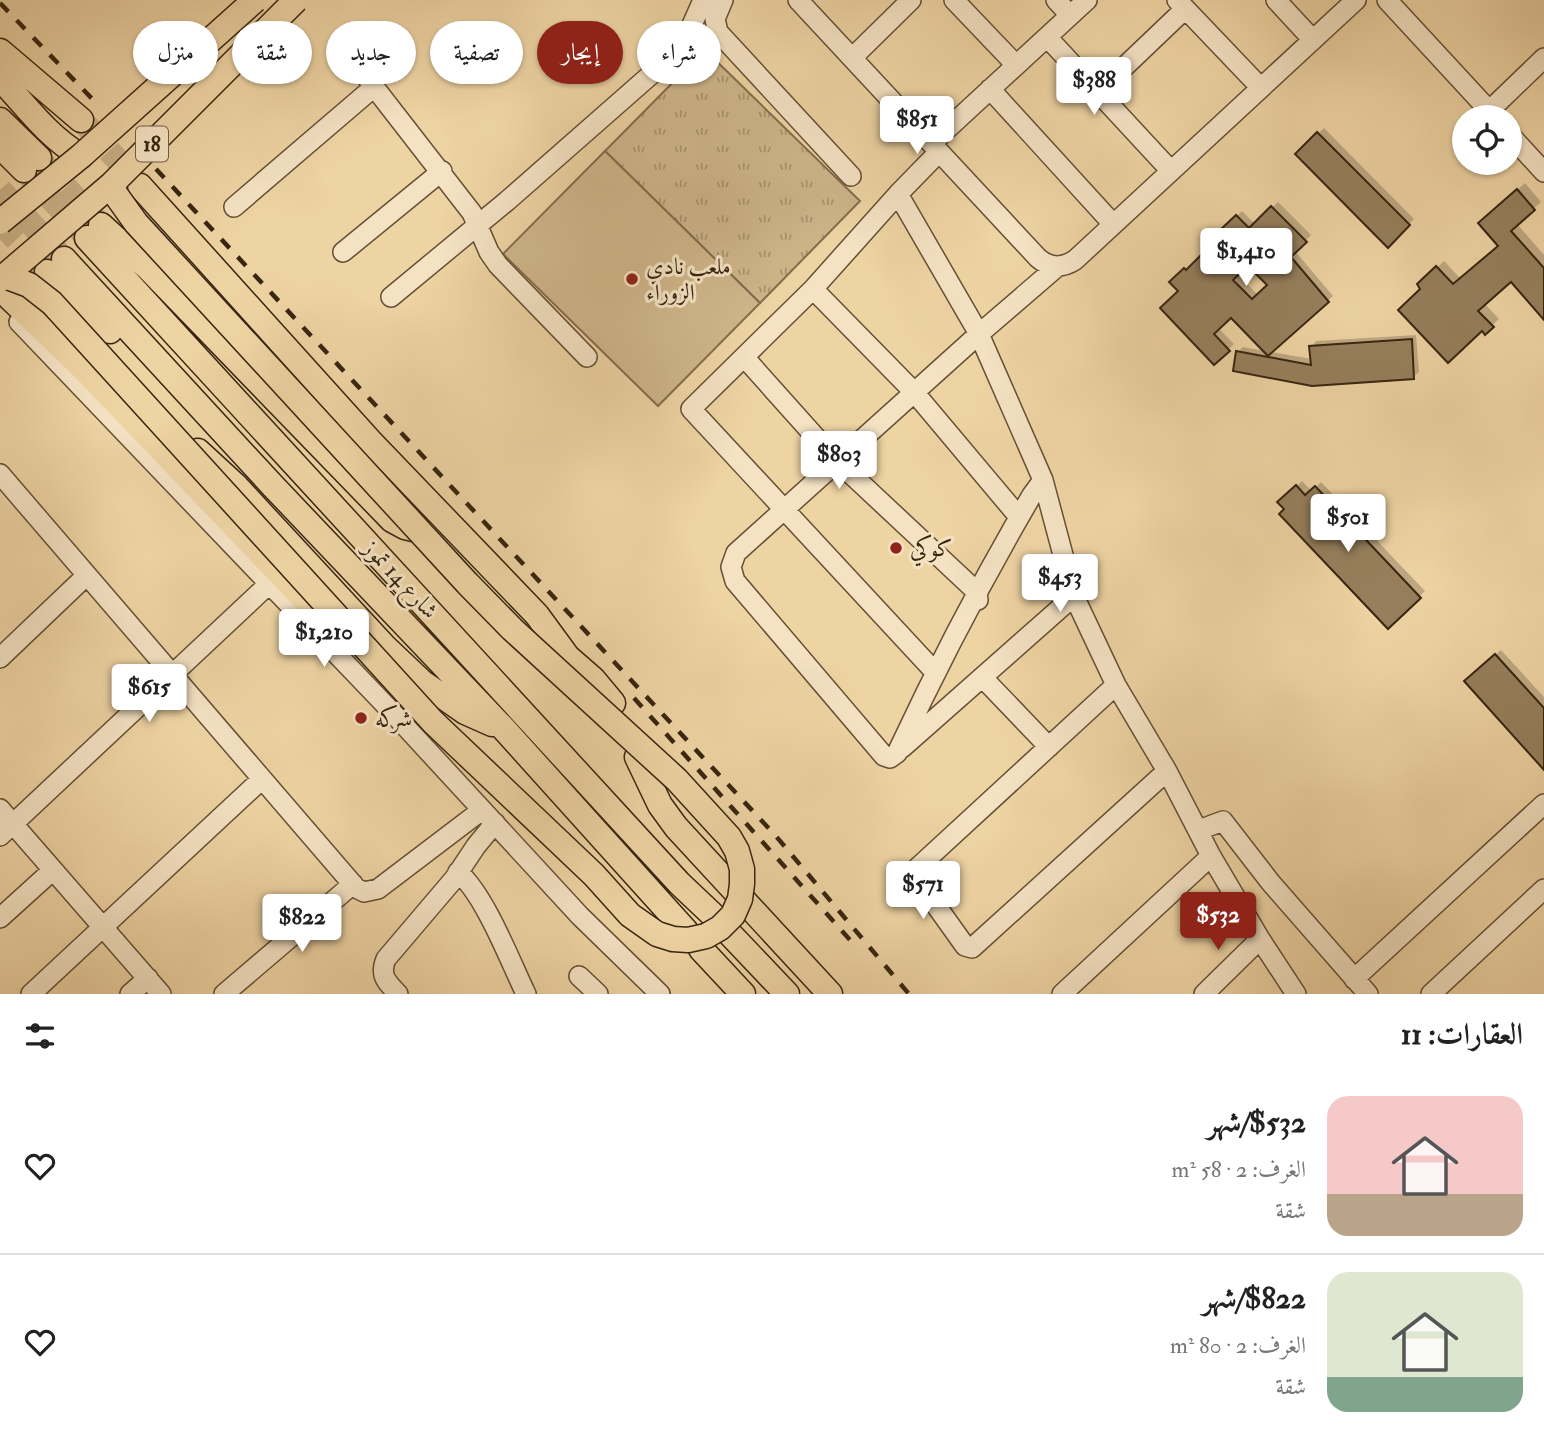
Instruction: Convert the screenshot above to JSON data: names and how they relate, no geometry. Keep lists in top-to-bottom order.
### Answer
{
  "streets": {
    "main road": ["18", "شارع 14 تموز"]
  },
  "places": ["ملعب نادي الزوراء", "كوكي", "شركه"],
  "page": {
    "chip": [
      "شراء",
      "إيجار",
      "تصفية",
      "جديد",
      "شقة",
      "منزل"
    ],
    "price": [
      "$388",
      "$851",
      "$1,410",
      "$803",
      "$501",
      "$453",
      "$1,210",
      "$615",
      "$571",
      "$532",
      "$822"
    ],
    "heading": "العقارات: 11",
    "list": [
      {
        "name": "$532/شهر",
        "note": "الغرف: 2 · 58 m² · شقة"
      },
      {
        "name": "$822/شهر",
        "note": "الغرف: 2 · 80 m² · شقة"
      }
    ]
  }
}
